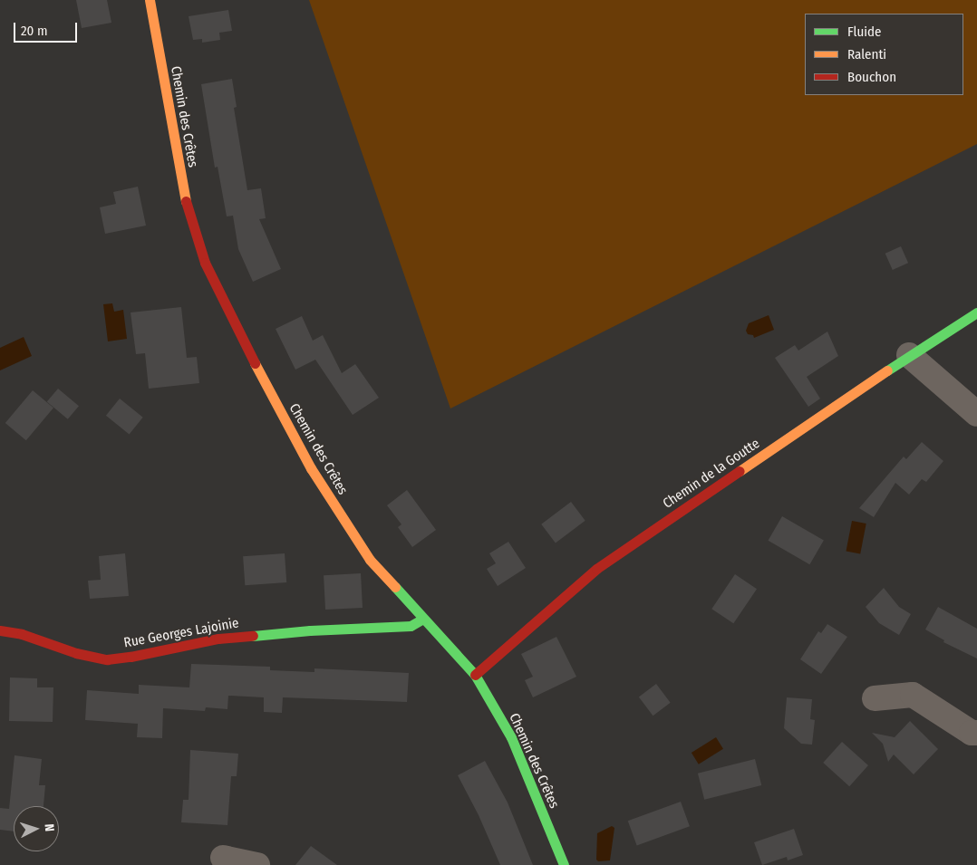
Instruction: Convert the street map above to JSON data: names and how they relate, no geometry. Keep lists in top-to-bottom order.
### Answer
{
  "streets": {
    "street": ["Chemin des Crêtes", "Chemin de la Goutte", "Rue Georges Lajoinie"]
  },
  "crossings": [
    ["Chemin des Crêtes", "Chemin de la Goutte"],
    ["Chemin des Crêtes", "Rue Georges Lajoinie"]
  ],
  "legend": ["Fluide", "Ralenti", "Bouchon"],
  "scale_bar": "20 m",
  "north": "right"
}
